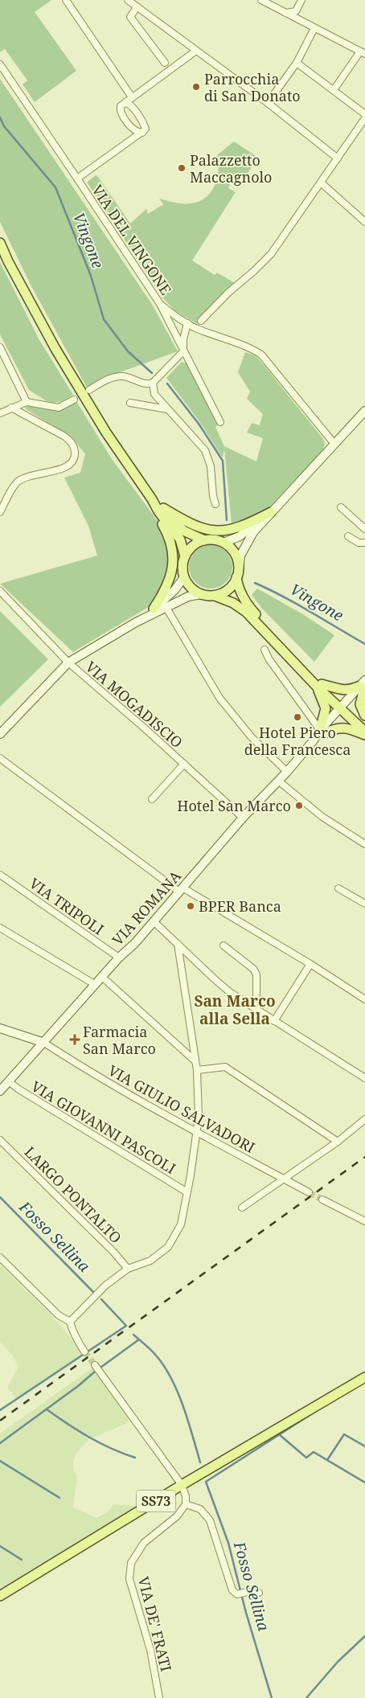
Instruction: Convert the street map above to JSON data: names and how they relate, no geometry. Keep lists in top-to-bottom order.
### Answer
{
  "streets": {
    "main road": ["SS73"],
    "street": [
      "VIA DEL VINGONE",
      "VIA MOGADISCIO",
      "VIA TRIPOLI",
      "VIA ROMANA",
      "VIA GIULIO SALVADORI",
      "VIA GIOVANNI PASCOLI",
      "LARGO PONTALTO",
      "VIA DE' FRATI"
    ]
  },
  "crossings": [
    ["VIA MOGADISCIO", "VIA ROMANA"],
    ["VIA TRIPOLI", "VIA ROMANA"],
    ["VIA ROMANA", "VIA GIULIO SALVADORI"],
    ["VIA ROMANA", "VIA GIOVANNI PASCOLI"]
  ],
  "districts": ["San Marco alla Sella"],
  "water": ["Vingone", "Fosso Sellina"],
  "places": {
    "other": [
      "Parrocchia di San Donato",
      "Palazzetto Maccagnolo",
      "Hotel Piero della Francesca",
      "Hotel San Marco",
      "BPER Banca"
    ],
    "health": ["Farmacia San Marco"]
  }
}
